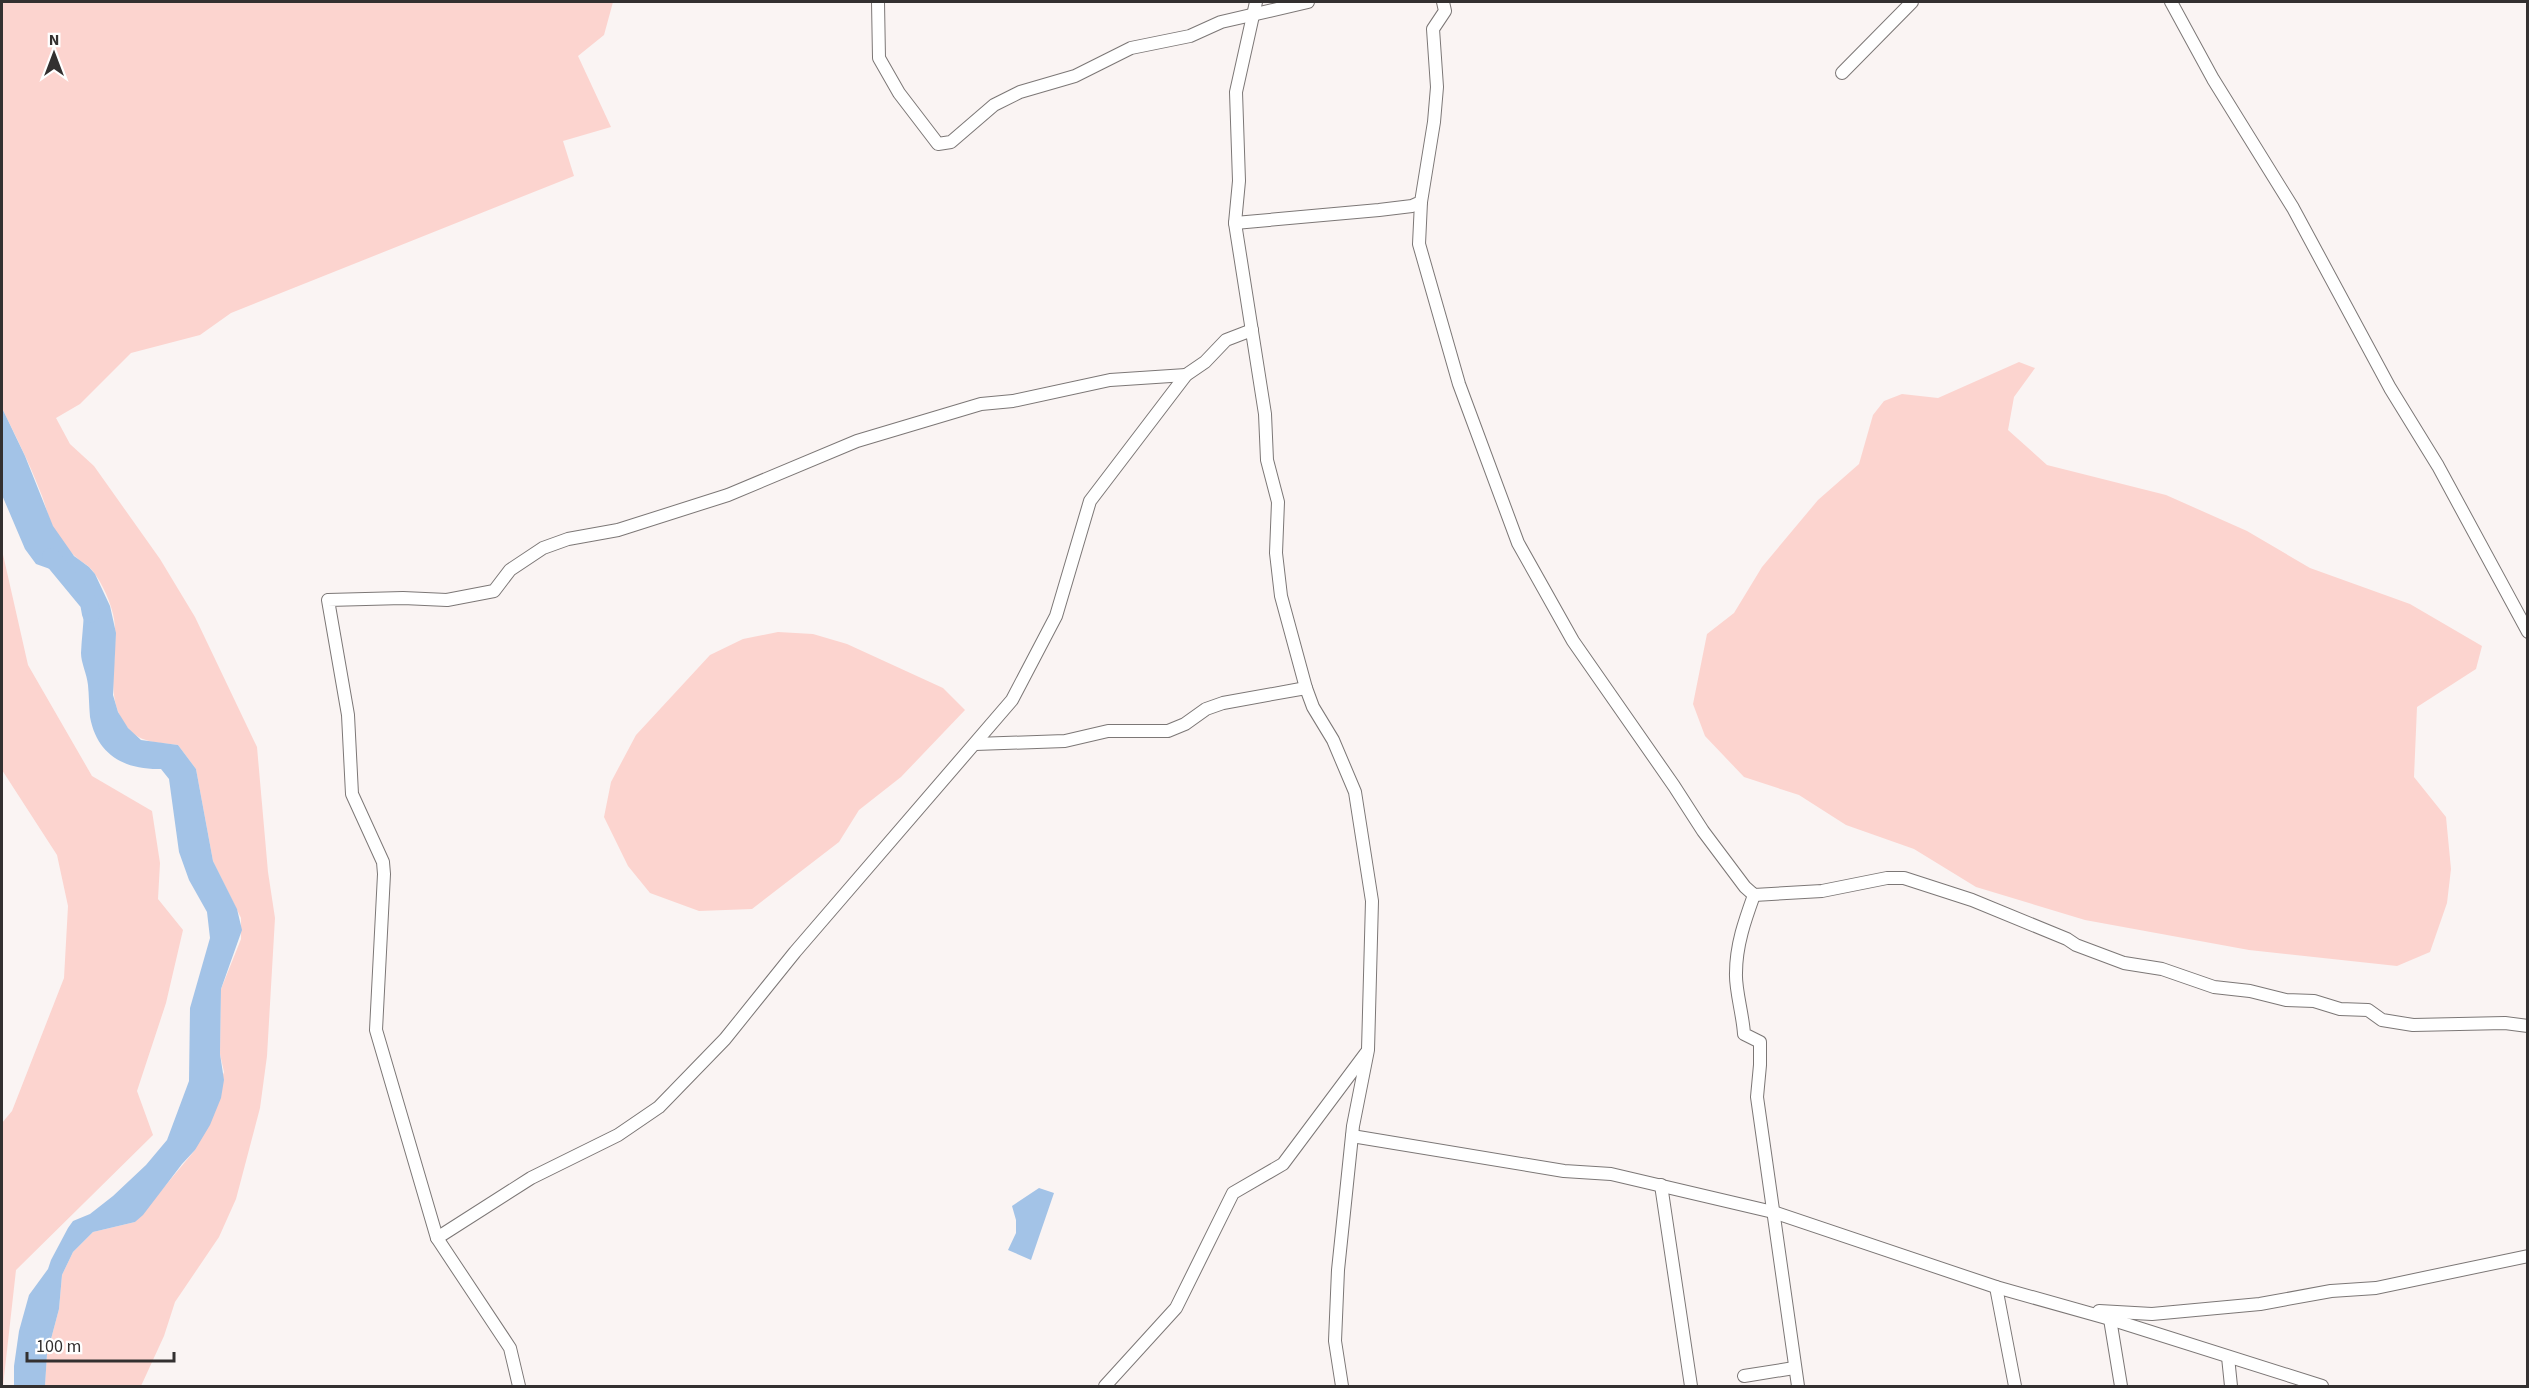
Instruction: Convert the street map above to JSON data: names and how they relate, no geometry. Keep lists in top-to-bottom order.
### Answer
{
  "scale_bar": "100 m",
  "north": "top"
}
